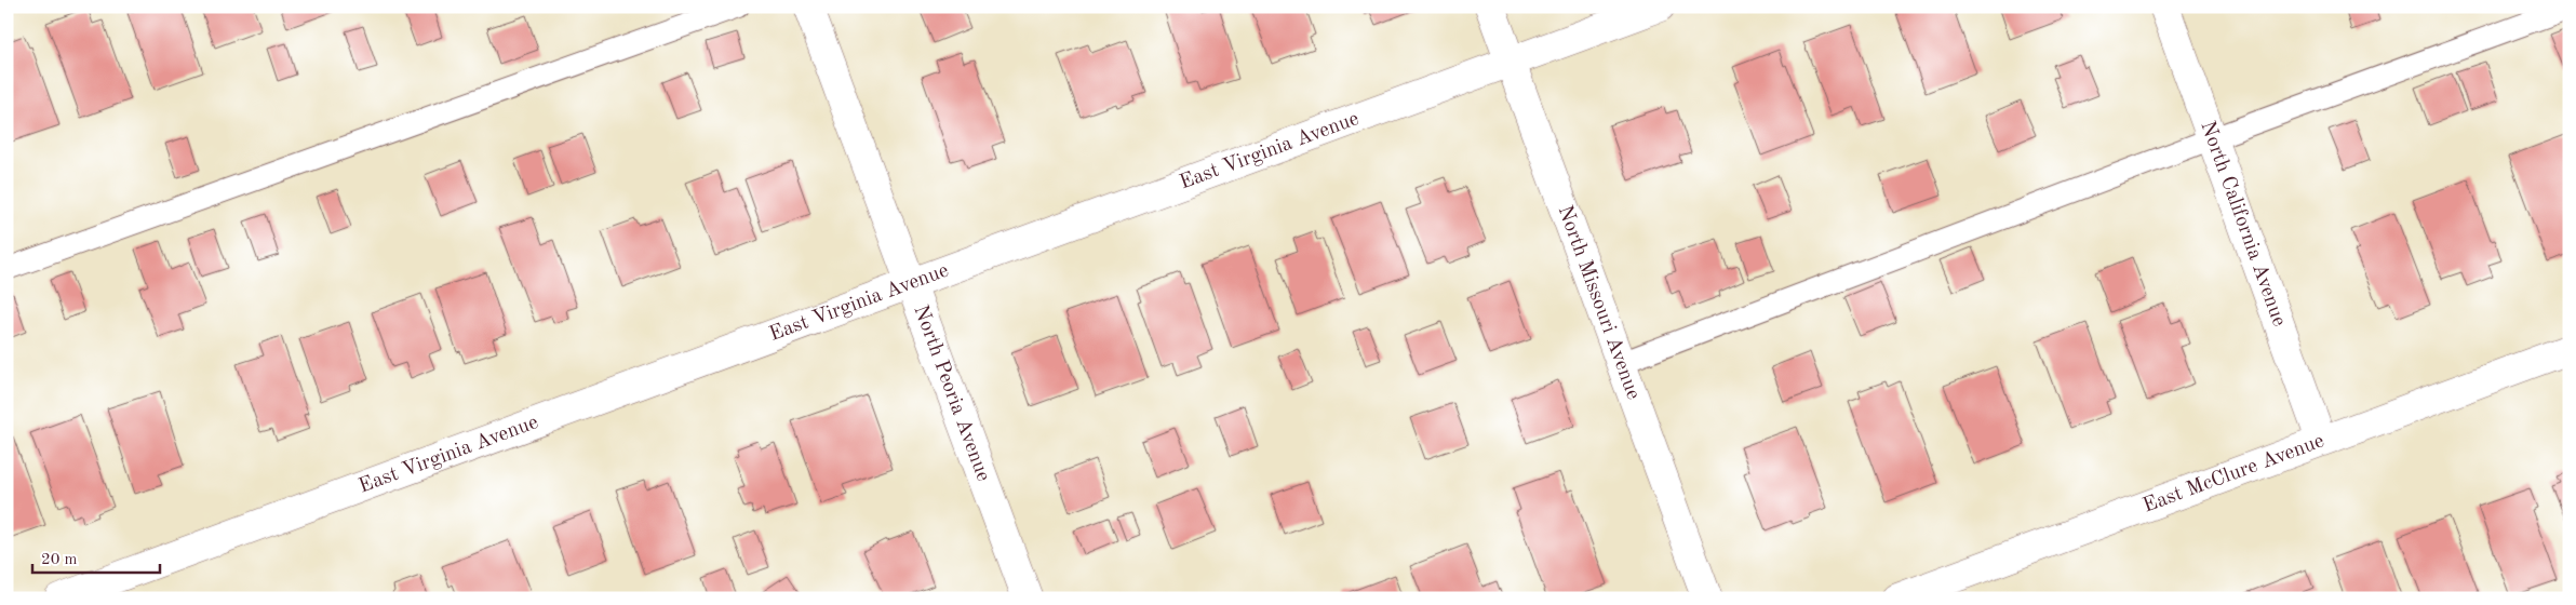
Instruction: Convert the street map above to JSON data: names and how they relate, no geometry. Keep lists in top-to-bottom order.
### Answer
{
  "streets": {
    "street": [
      "East Virginia Avenue",
      "North California Avenue",
      "North Missouri Avenue",
      "North Peoria Avenue",
      "East McClure Avenue"
    ]
  },
  "crossings": [
    ["East Virginia Avenue", "North Missouri Avenue"],
    ["East Virginia Avenue", "North Peoria Avenue"],
    ["North California Avenue", "East McClure Avenue"]
  ],
  "scale_bar": "20 m"
}
